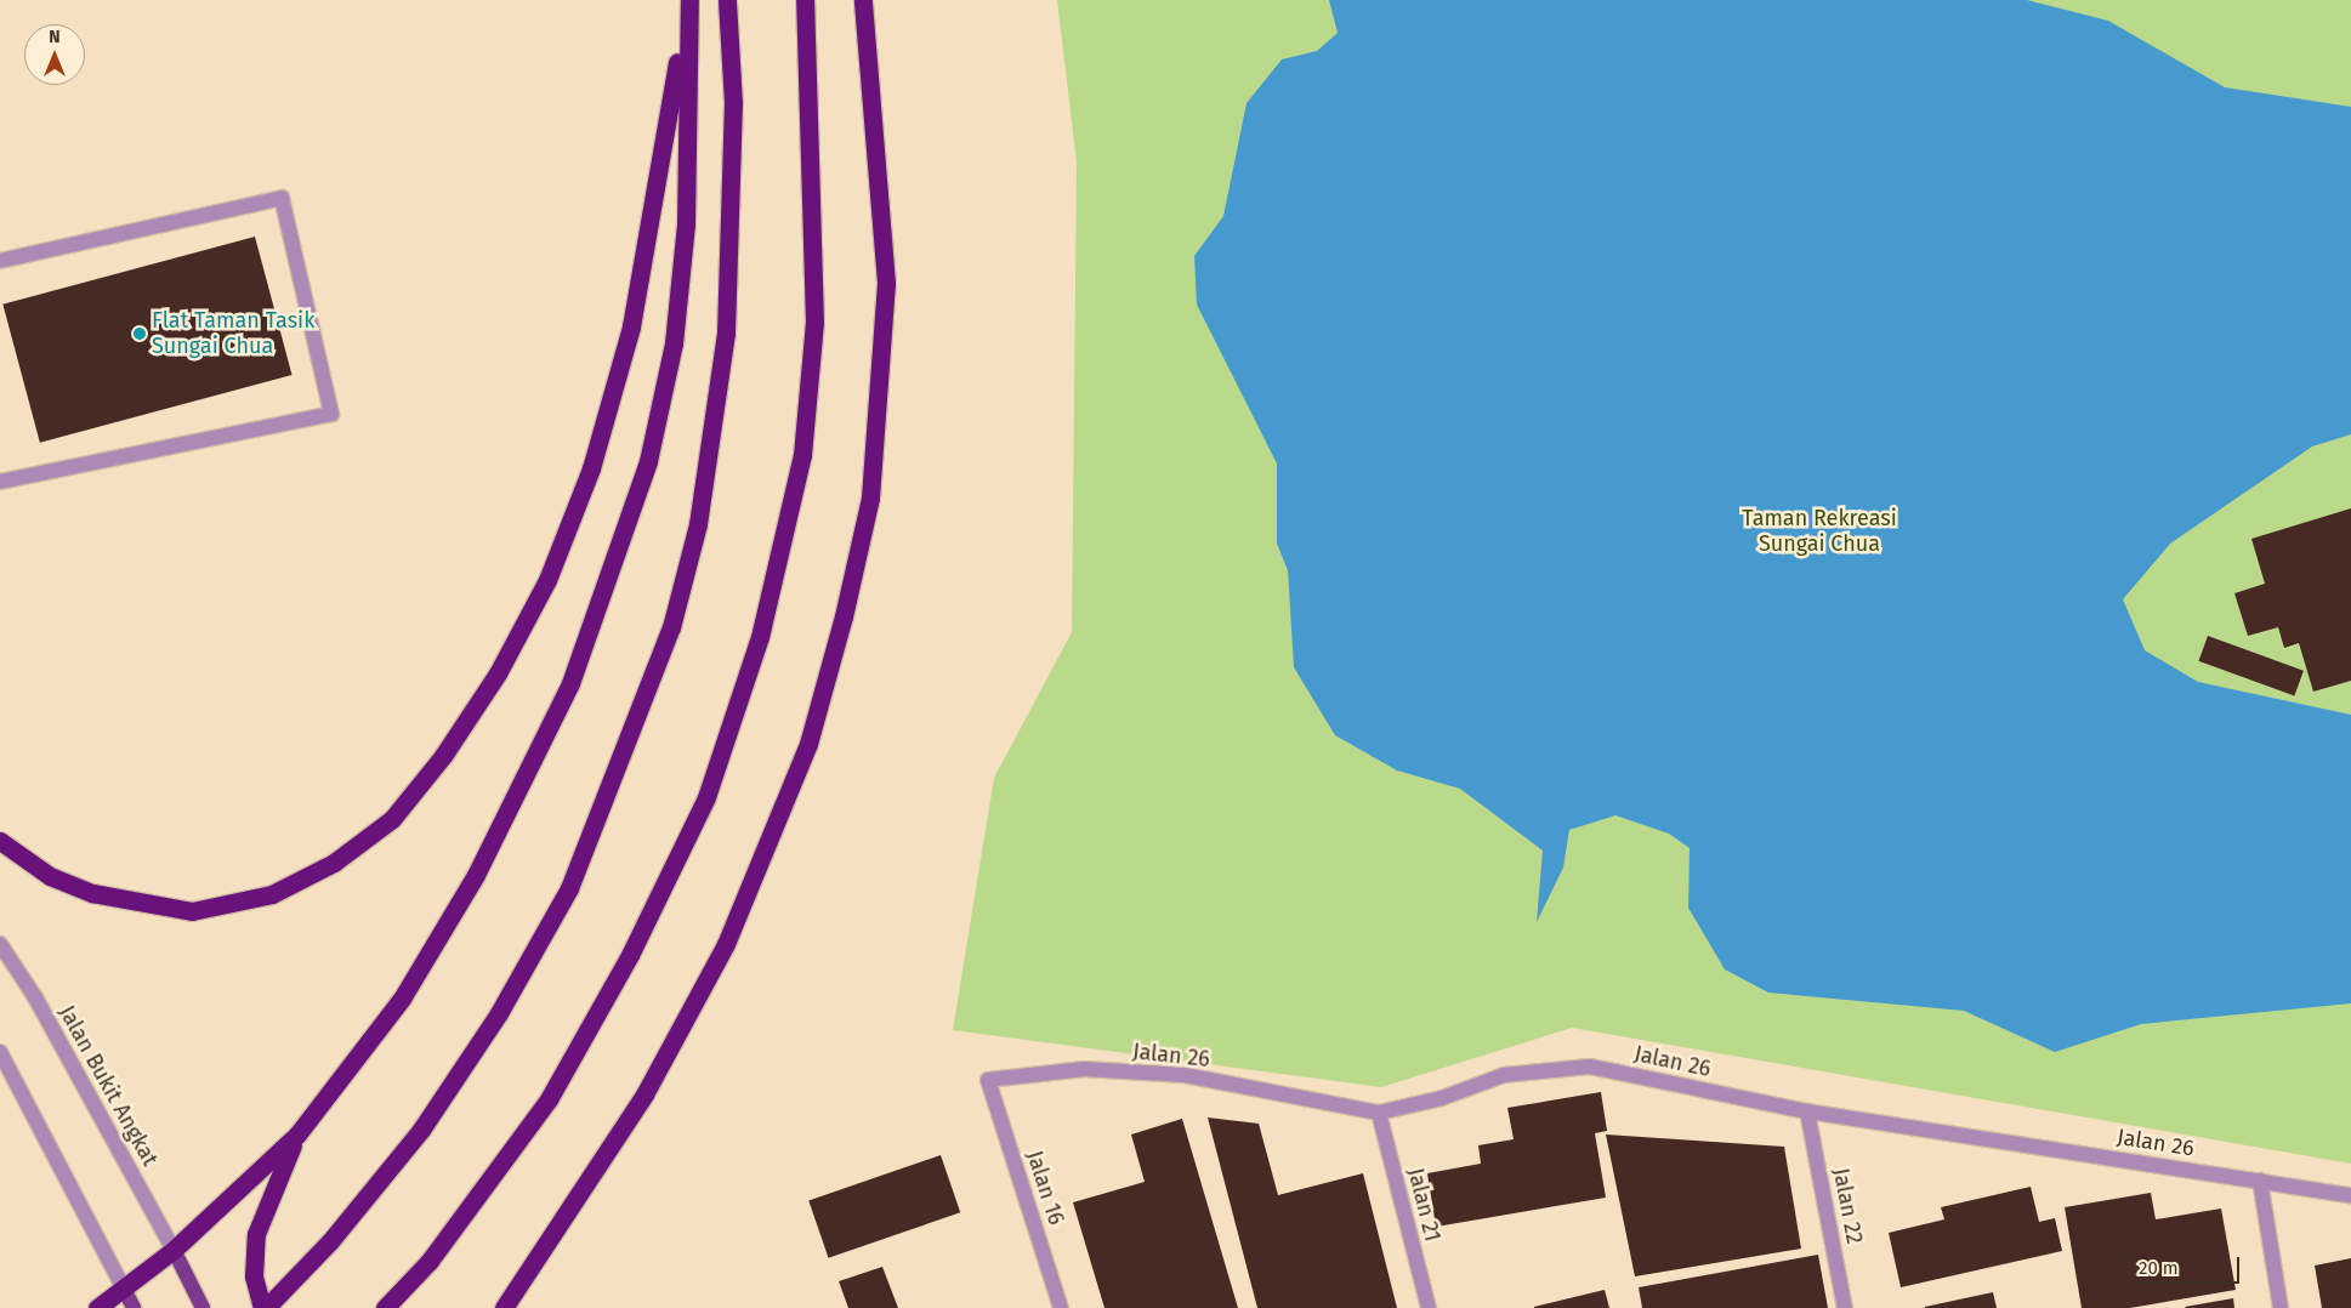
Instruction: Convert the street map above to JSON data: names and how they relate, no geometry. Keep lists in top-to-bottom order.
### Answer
{
  "streets": {
    "street": [
      "Jalan 26",
      "Jalan Bukit Angkat",
      "Jalan 16",
      "Jalan 21",
      "Jalan 22"
    ]
  },
  "crossings": [
    ["Jalan 26", "Jalan 16"],
    ["Jalan 26", "Jalan 21"],
    ["Jalan 26", "Jalan 22"]
  ],
  "parks": ["Taman Rekreasi Sungai Chua"],
  "places": ["Flat Taman Tasik Sungai Chua"],
  "scale_bar": "20 m",
  "north": "top"
}
